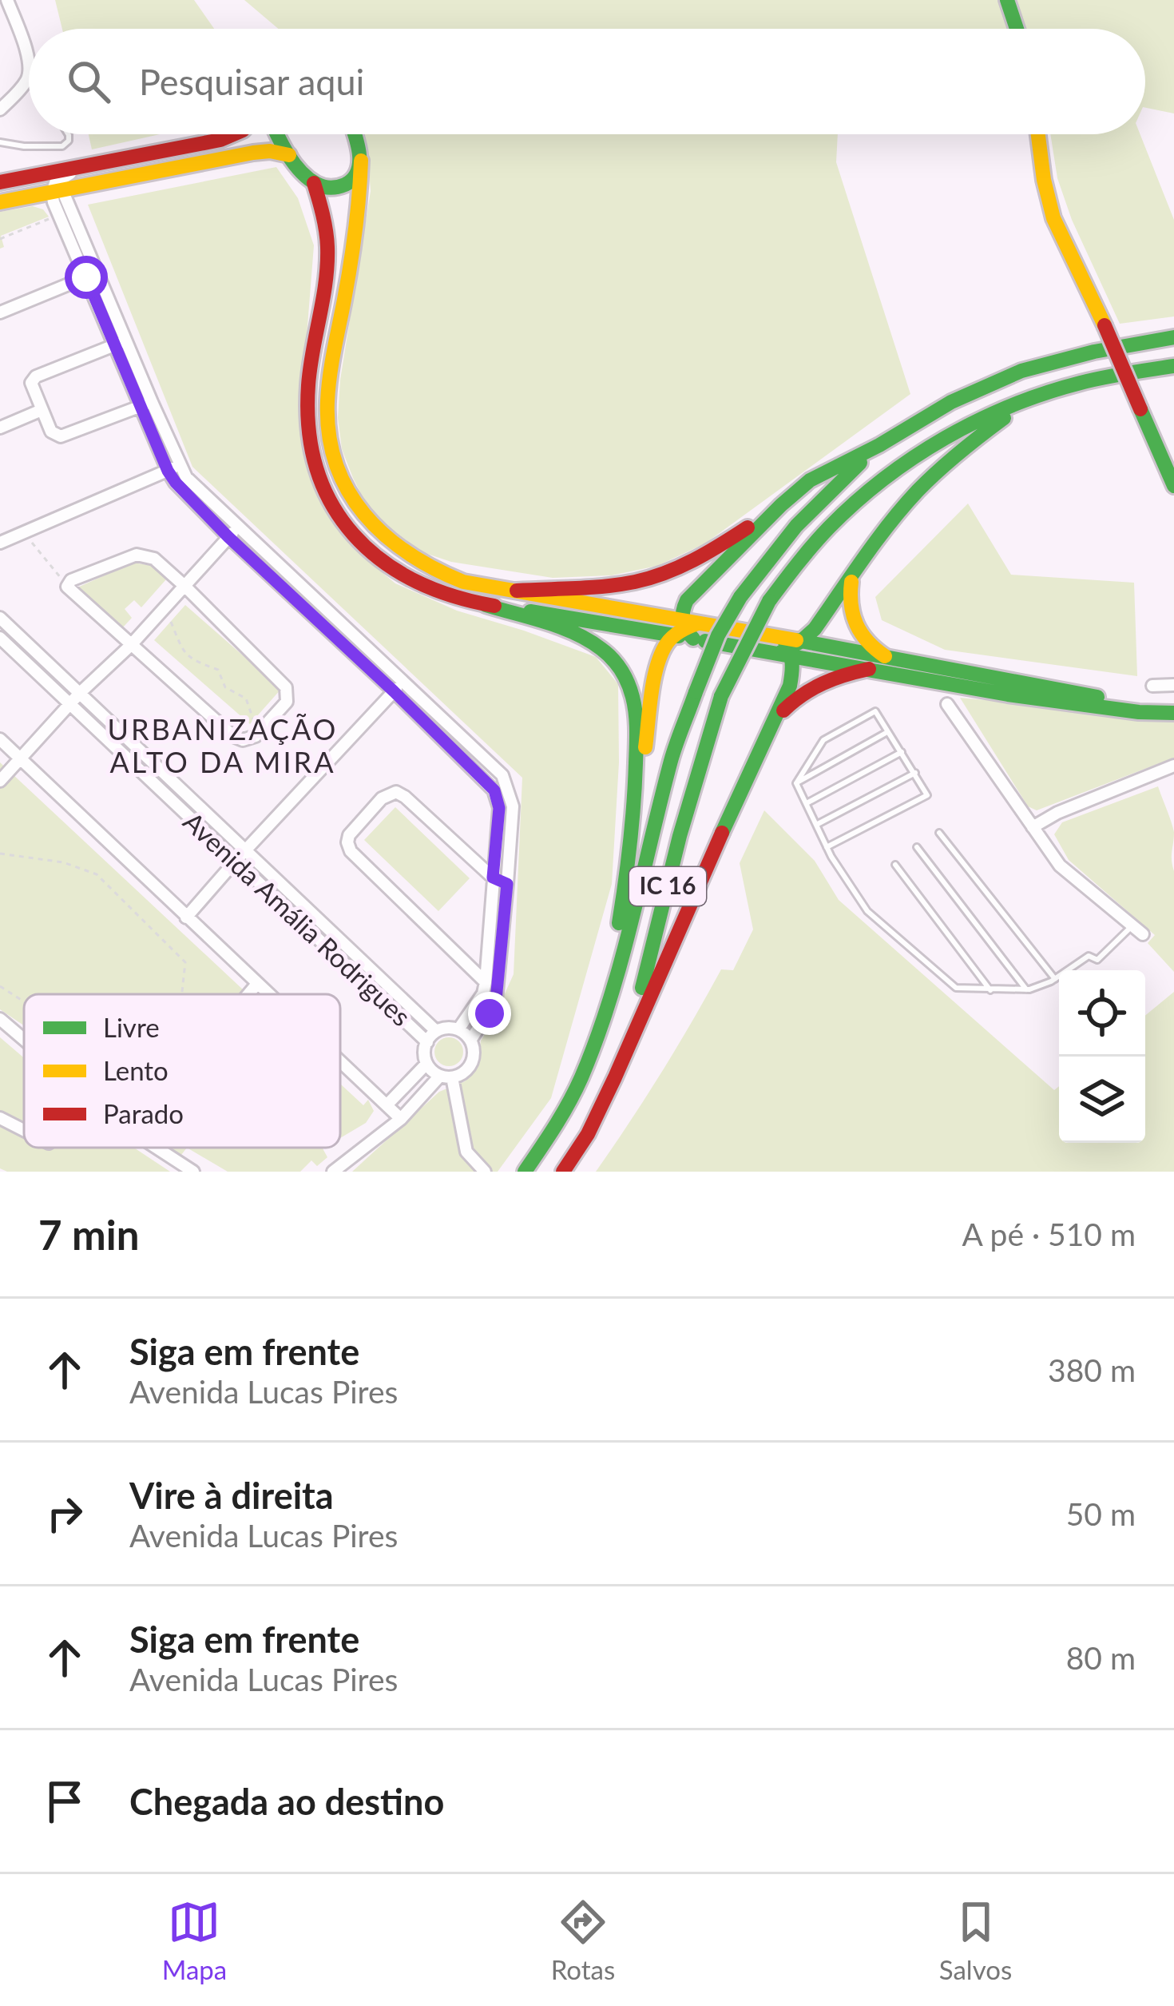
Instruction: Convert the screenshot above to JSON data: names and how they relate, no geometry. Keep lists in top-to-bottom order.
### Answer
{
  "streets": {
    "main road": ["IC 16"],
    "street": ["Avenida Amália Rodrigues"]
  },
  "districts": ["URBANIZAÇÃO ALTO DA MIRA"],
  "legend": ["Livre", "Lento", "Parado"],
  "page": {
    "search": "Pesquisar aqui",
    "heading": ["7 min", "A pé · 510 m"],
    "list": [
      ["Siga em frente", "Avenida Lucas Pires", "380 m"],
      ["Vire à direita", "Avenida Lucas Pires", "50 m"],
      ["Siga em frente", "Avenida Lucas Pires", "80 m"],
      "Chegada ao destino"
    ],
    "nav": ["Mapa", "Rotas", "Salvos"]
  }
}
